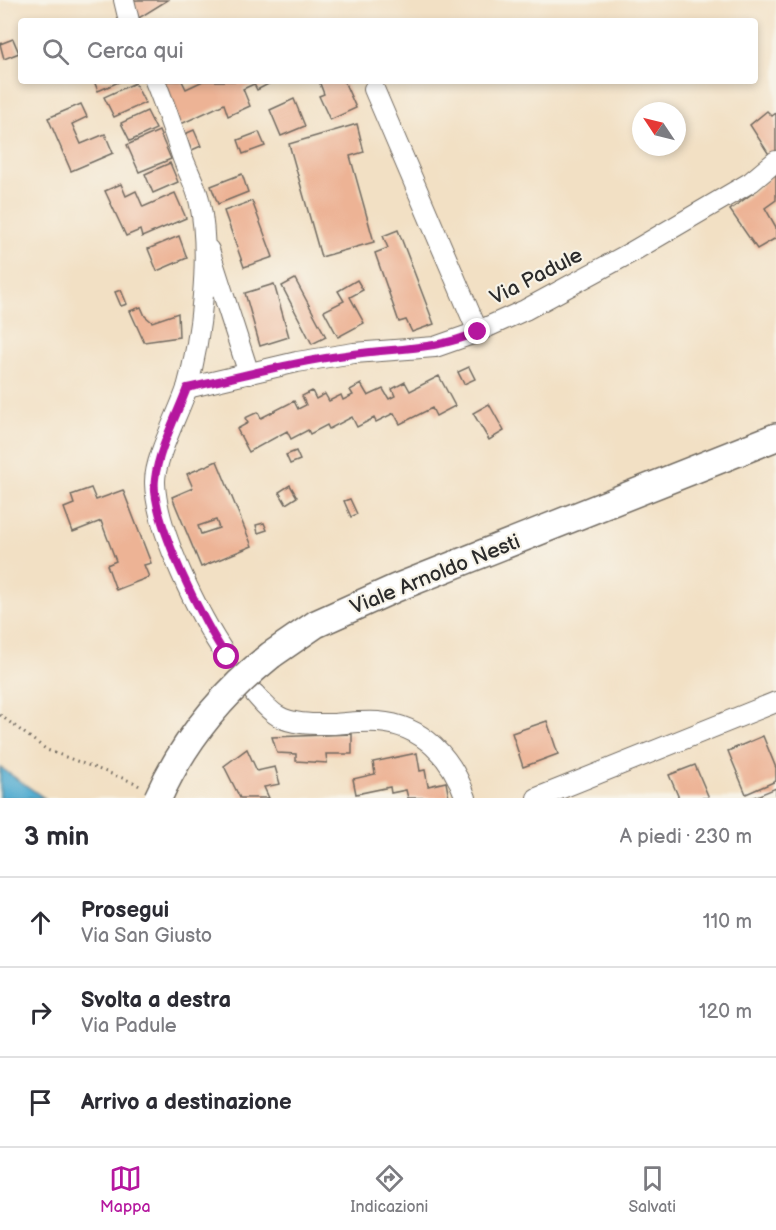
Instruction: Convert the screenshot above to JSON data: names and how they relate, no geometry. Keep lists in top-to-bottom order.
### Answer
{
  "streets": {
    "street": ["Via Padule", "Viale Arnoldo Nesti"]
  },
  "north": "top left",
  "page": {
    "search": "Cerca qui",
    "heading": ["3 min", "A piedi · 230 m"],
    "list": [
      ["Prosegui", "Via San Giusto", "110 m"],
      ["Svolta a destra", "Via Padule", "120 m"],
      "Arrivo a destinazione"
    ],
    "nav": ["Mappa", "Indicazioni", "Salvati"]
  }
}
